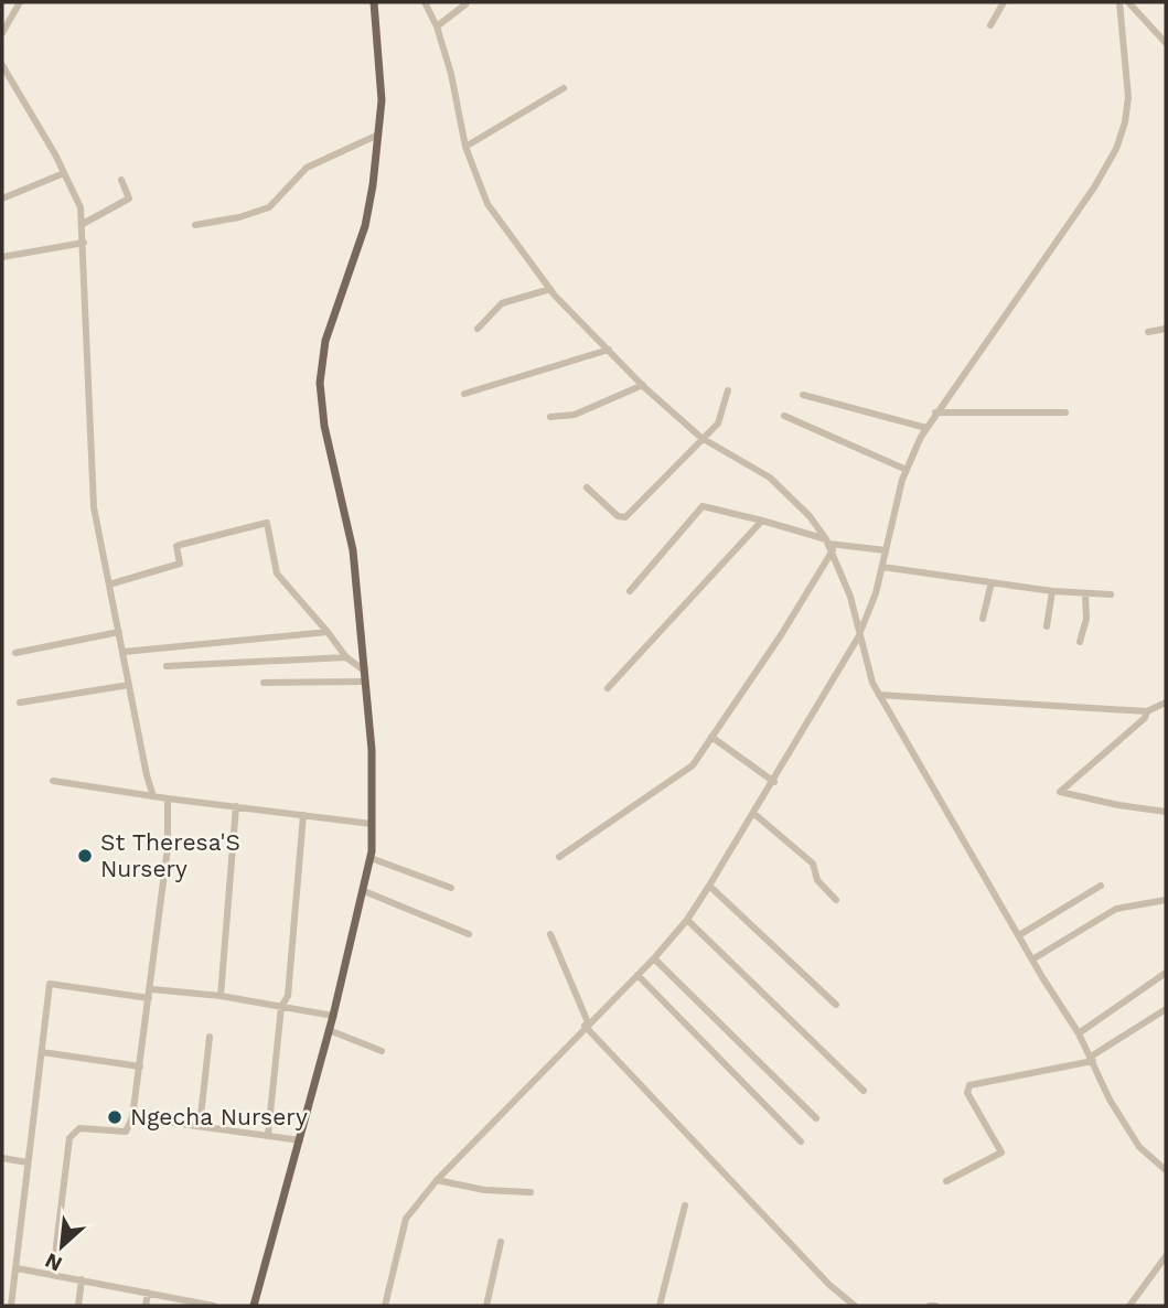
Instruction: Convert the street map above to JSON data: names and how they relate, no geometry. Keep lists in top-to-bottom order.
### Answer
{
  "places": ["St Theresa'S Nursery", "Ngecha Nursery"],
  "north": "bottom left"
}
